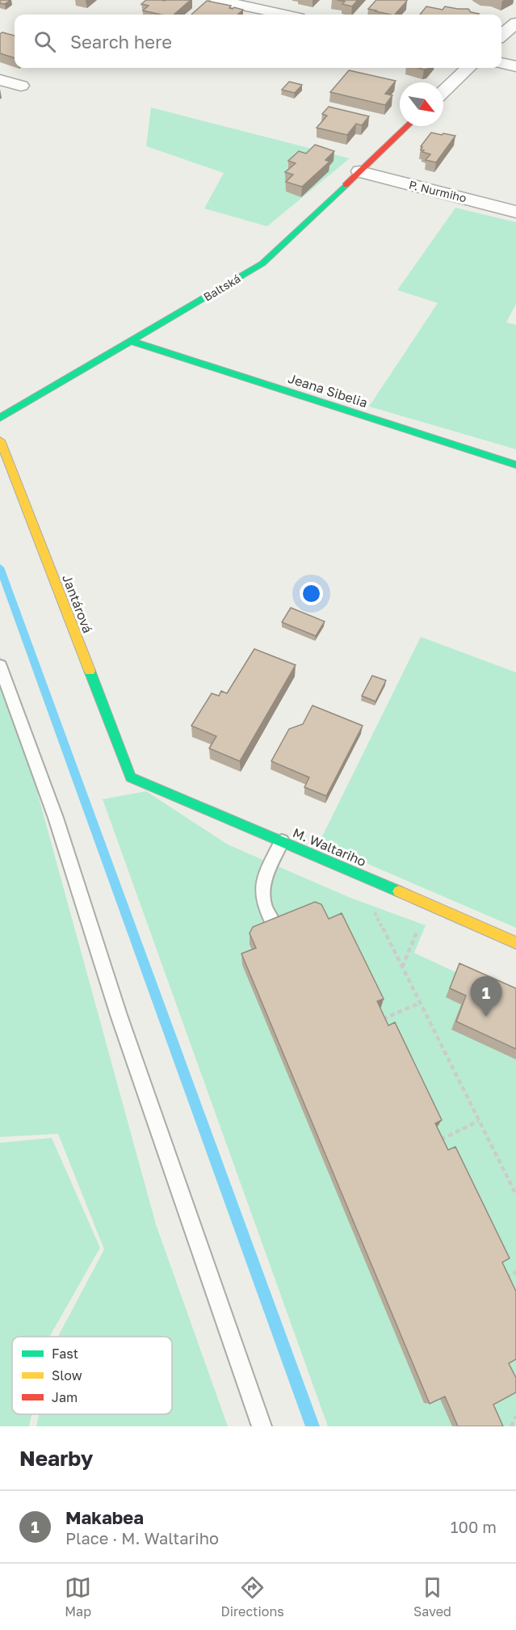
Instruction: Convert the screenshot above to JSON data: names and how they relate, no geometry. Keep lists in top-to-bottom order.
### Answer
{
  "streets": {
    "street": [
      "P. Nurmiho",
      "Baltská",
      "Jeana Sibelia",
      "Jantárová",
      "M. Waltariho"
    ]
  },
  "crossings": [
    ["P. Nurmiho", "Baltská"],
    ["Baltská", "Jeana Sibelia"],
    ["Jantárová", "M. Waltariho"]
  ],
  "legend": ["Fast", "Slow", "Jam"],
  "north": "bottom right",
  "page": {
    "search": "Search here",
    "pins": "1",
    "heading": "Nearby",
    "list": [
      {
        "mark": "1",
        "name": "Makabea",
        "note": "Place · M. Waltariho",
        "value": "100 m"
      }
    ],
    "nav": ["Map", "Directions", "Saved"]
  }
}
